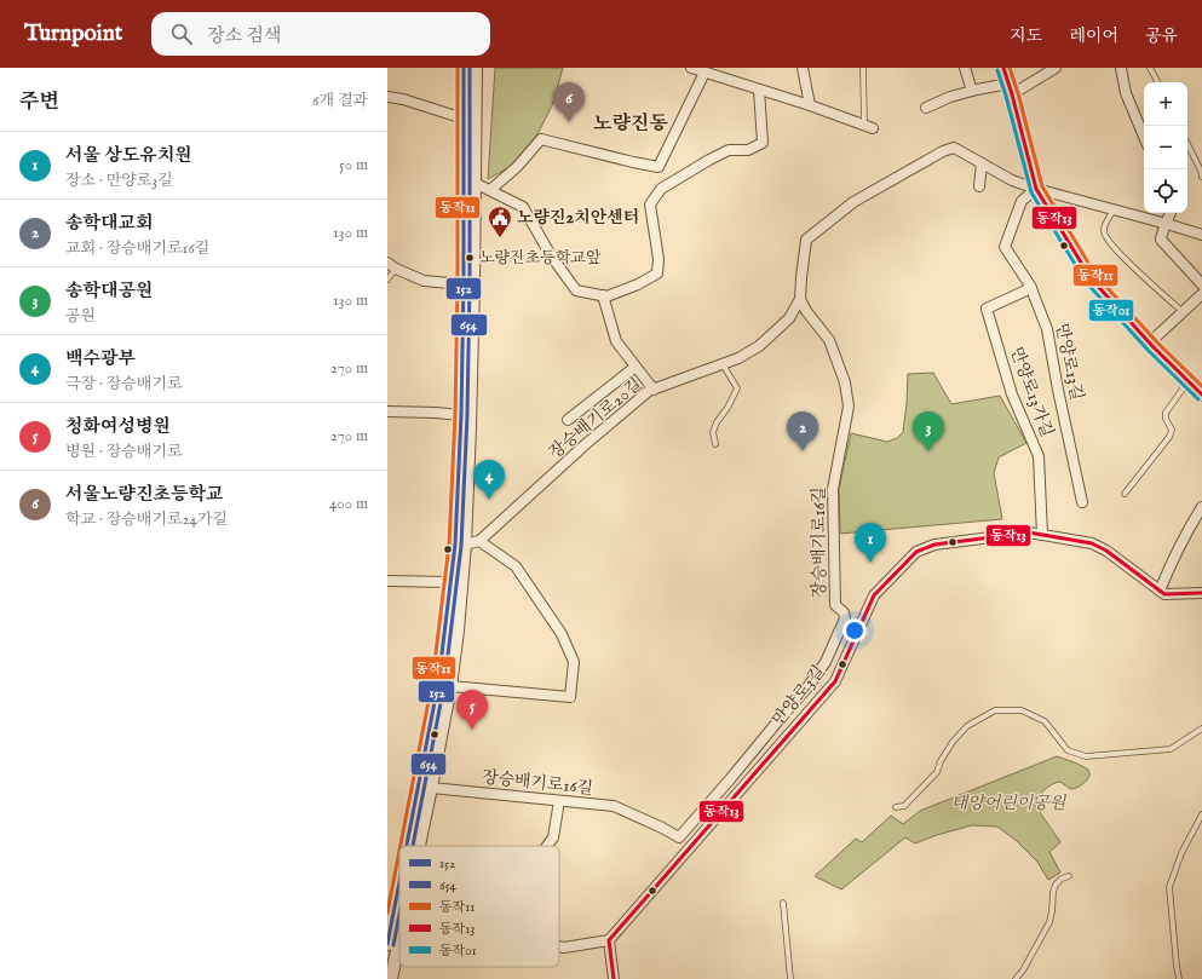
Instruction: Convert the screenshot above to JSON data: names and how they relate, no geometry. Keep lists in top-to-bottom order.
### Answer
{
  "streets": {
    "street": [
      "만양로13길",
      "만양로13가길",
      "장승배기로20길",
      "장승배기로16길",
      "만양로3길"
    ]
  },
  "crossings": [
    ["만양로13길", "만양로13가길"],
    ["만양로13가길", "만양로3길"],
    ["장승배기로20길", "장승배기로16길"]
  ],
  "districts": ["노량진동"],
  "parks": ["태양어린이공원"],
  "places": {
    "public building": ["노량진2치안센터"],
    "other": ["노량진초등학교앞"]
  },
  "lines": [
    "transit line 152",
    "transit line 654",
    "transit line 동작11",
    "transit line 동작13",
    "transit line 동작01"
  ],
  "legend": [
    "152",
    "654",
    "동작11",
    "동작13",
    "동작01"
  ],
  "page": {
    "header": "Turnpoint",
    "search": "장소 검색",
    "nav": ["지도", "레이어", "공유"],
    "heading": ["주변", "6개 결과"],
    "map_buttons": ["+", "−"],
    "pins": [
      "6",
      "2",
      "3",
      "4",
      "1",
      "5"
    ],
    "list": [
      {
        "mark": "1",
        "name": "서울 상도유치원",
        "note": "장소 · 만양로3길",
        "value": "50 m"
      },
      {
        "mark": "2",
        "name": "송학대교회",
        "note": "교회 · 장승배기로16길",
        "value": "130 m"
      },
      {
        "mark": "3",
        "name": "송학대공원",
        "note": "공원",
        "value": "130 m"
      },
      {
        "mark": "4",
        "name": "백수광부",
        "note": "극장 · 장승배기로",
        "value": "270 m"
      },
      {
        "mark": "5",
        "name": "청화여성병원",
        "note": "병원 · 장승배기로",
        "value": "270 m"
      },
      {
        "mark": "6",
        "name": "서울노량진초등학교",
        "note": "학교 · 장승배기로24가길",
        "value": "400 m"
      }
    ]
  }
}
